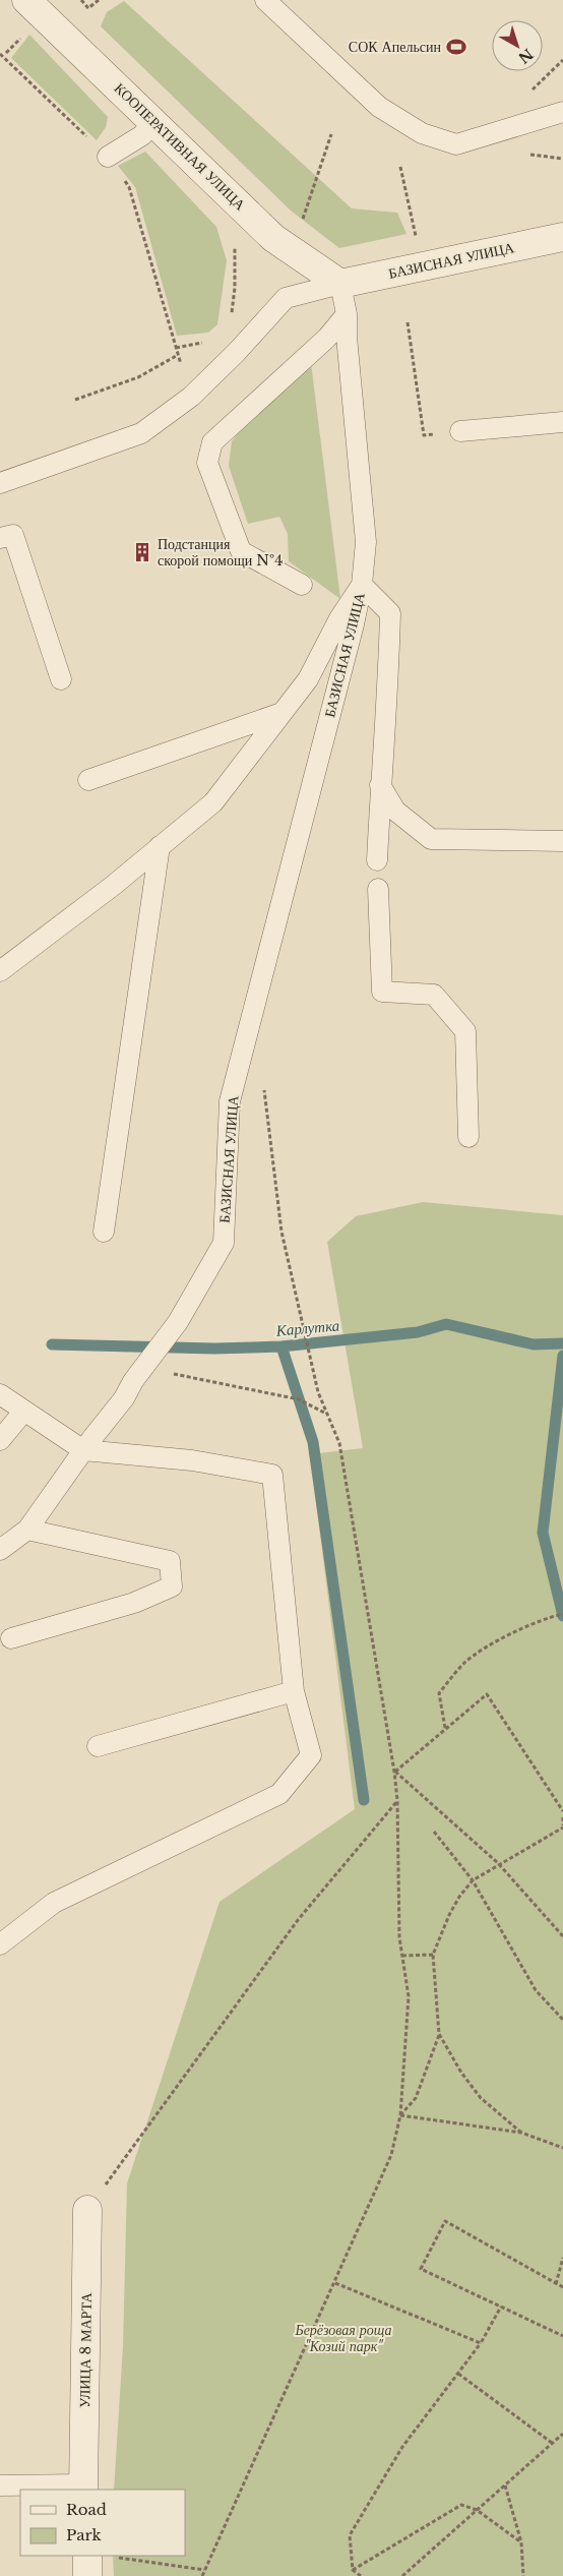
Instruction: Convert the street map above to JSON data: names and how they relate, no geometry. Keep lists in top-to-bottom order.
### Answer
{
  "streets": {
    "street": ["КООПЕРАТИВНАЯ УЛИЦА", "БАЗИСНАЯ УЛИЦА", "УЛИЦА 8 МАРТА"]
  },
  "crossings": [
    ["КООПЕРАТИВНАЯ УЛИЦА", "БАЗИСНАЯ УЛИЦА"]
  ],
  "water": ["Карлутка"],
  "parks": ["Берёзовая роща \"Козий парк\""],
  "places": {
    "sports": ["СОК Апельсин"],
    "building": ["Подстанция скорой помощи №4"]
  },
  "legend": ["Road", "Park"],
  "north": "bottom right"
}
